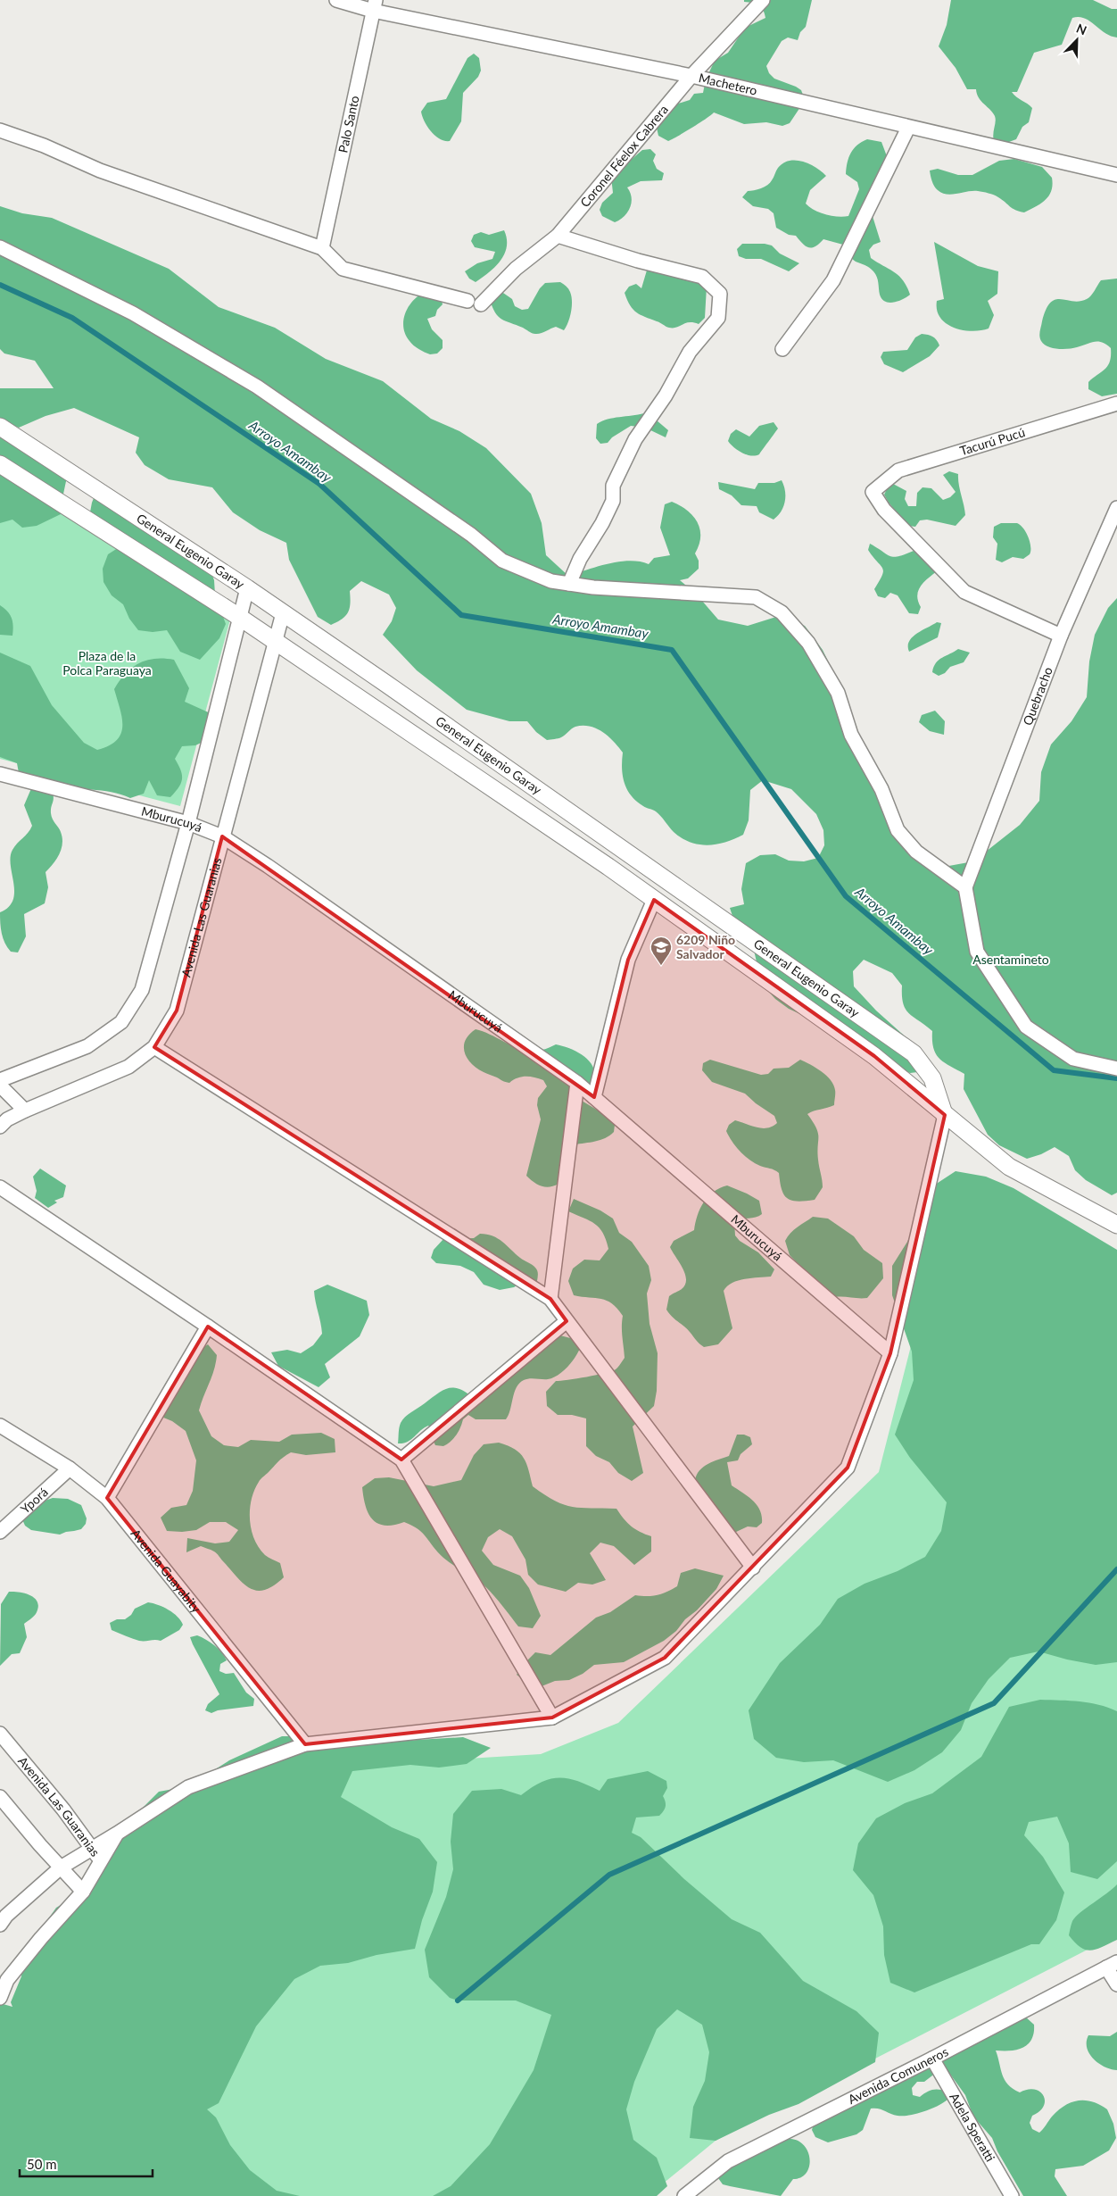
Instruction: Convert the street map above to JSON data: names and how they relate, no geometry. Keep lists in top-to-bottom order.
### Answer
{
  "streets": {
    "street": [
      "Machetero",
      "Palo Santo",
      "Coronel Féelox Cabrera",
      "Tacurú Pucú",
      "General Eugenio Garay",
      "Quebracho",
      "Mburucuyá",
      "Avenida Las Guaranias",
      "Yporá",
      "Avenida Guayabity",
      "Avenida Comuneros",
      "Adela Speratti"
    ]
  },
  "crossings": [
    ["Machetero", "Palo Santo"],
    ["Machetero", "Coronel Féelox Cabrera"],
    ["Palo Santo", "Coronel Féelox Cabrera"],
    ["Tacurú Pucú", "Quebracho"],
    ["General Eugenio Garay", "Avenida Las Guaranias"],
    ["Mburucuyá", "Avenida Las Guaranias"],
    ["Yporá", "Avenida Guayabity"],
    ["Avenida Comuneros", "Adela Speratti"]
  ],
  "water": ["Arroyo Amambay"],
  "parks": ["Plaza de la Polca Paraguaya", "Asentamineto"],
  "places": {
    "school or university": ["6209 Niño Salvador"]
  },
  "scale_bar": "50 m",
  "north": "top right"
}
